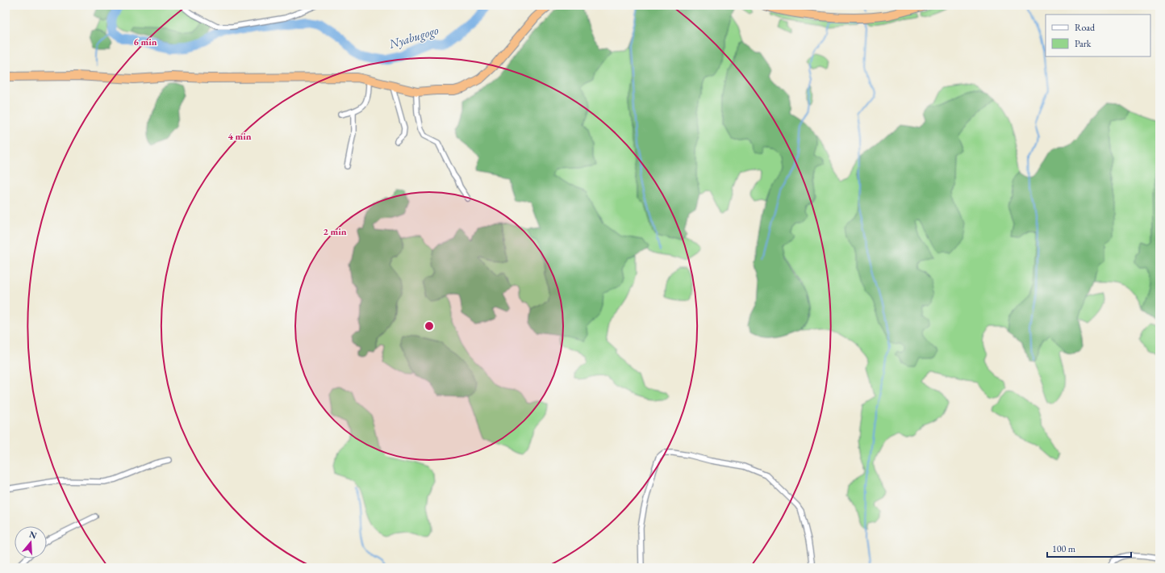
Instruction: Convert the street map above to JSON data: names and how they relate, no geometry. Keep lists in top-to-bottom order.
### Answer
{
  "water": ["Nyabugogo"],
  "legend": ["Road", "Park"],
  "scale_bar": "100 m",
  "north": "top",
  "rings": ["6 min", "4 min", "2 min"]
}
